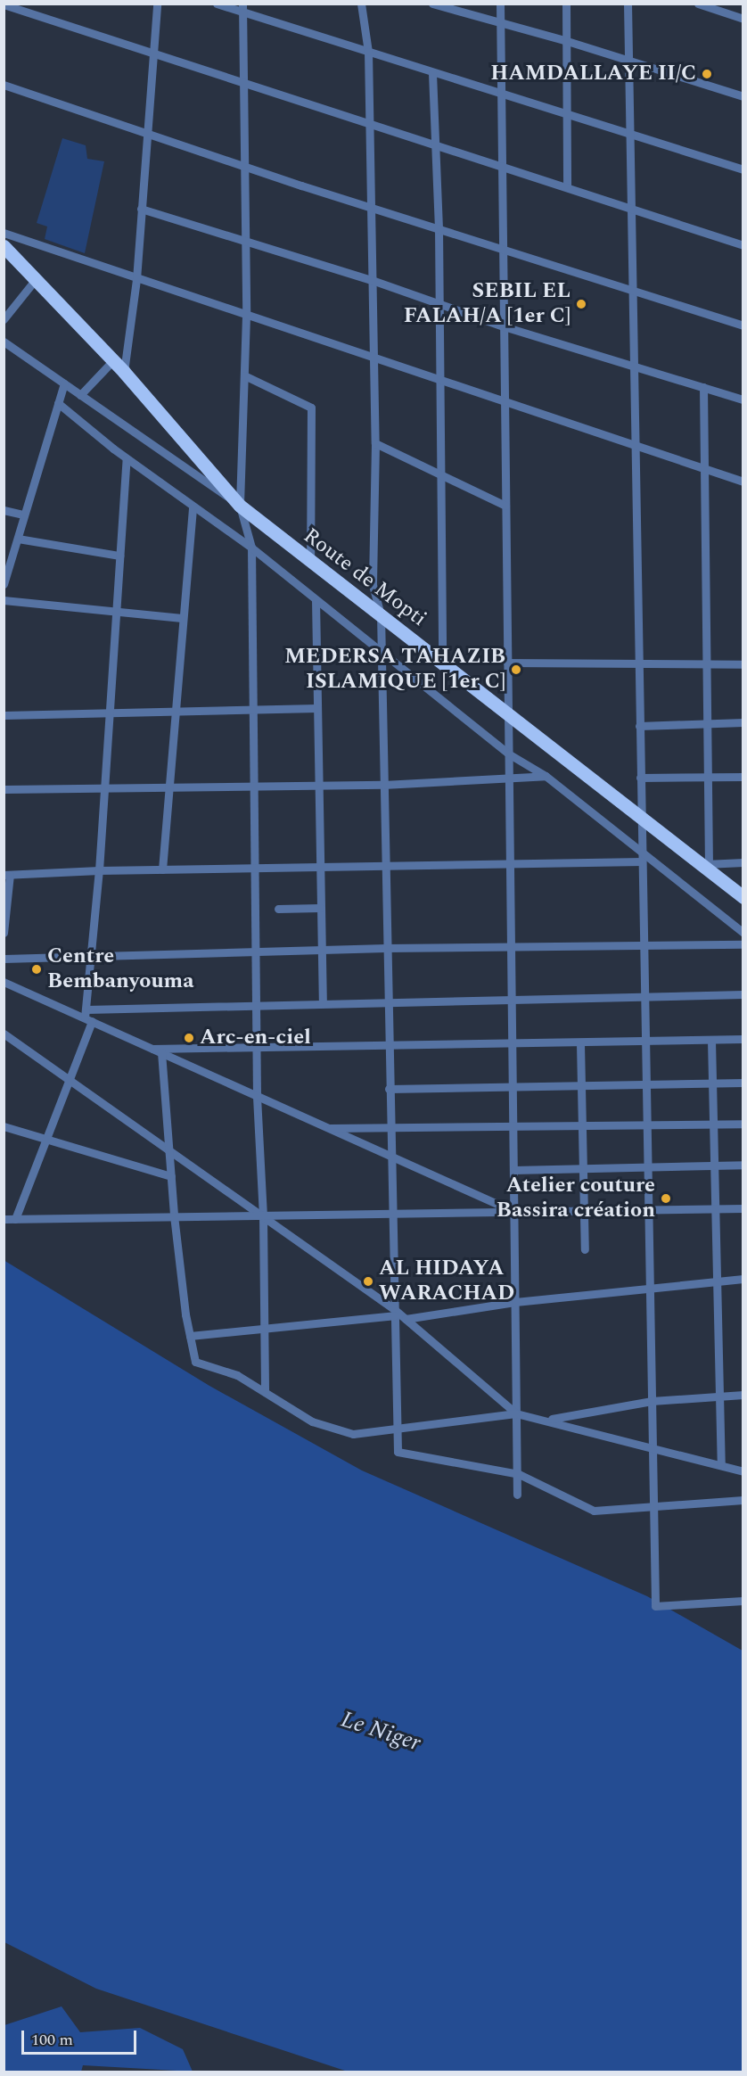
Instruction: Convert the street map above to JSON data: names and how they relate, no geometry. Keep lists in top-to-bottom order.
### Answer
{
  "streets": {
    "highway": ["Route de Mopti"]
  },
  "water": ["Le Niger"],
  "places": [
    "HAMDALLAYE II/C",
    "SEBIL EL FALAH/A [1er C]",
    "MEDERSA TAHAZIB ISLAMIQUE [1er C]",
    "Centre Bembanyouma",
    "Arc-en-ciel",
    "Atelier couture Bassira création",
    "AL HIDAYA WARACHAD"
  ],
  "scale_bar": "100 m"
}
